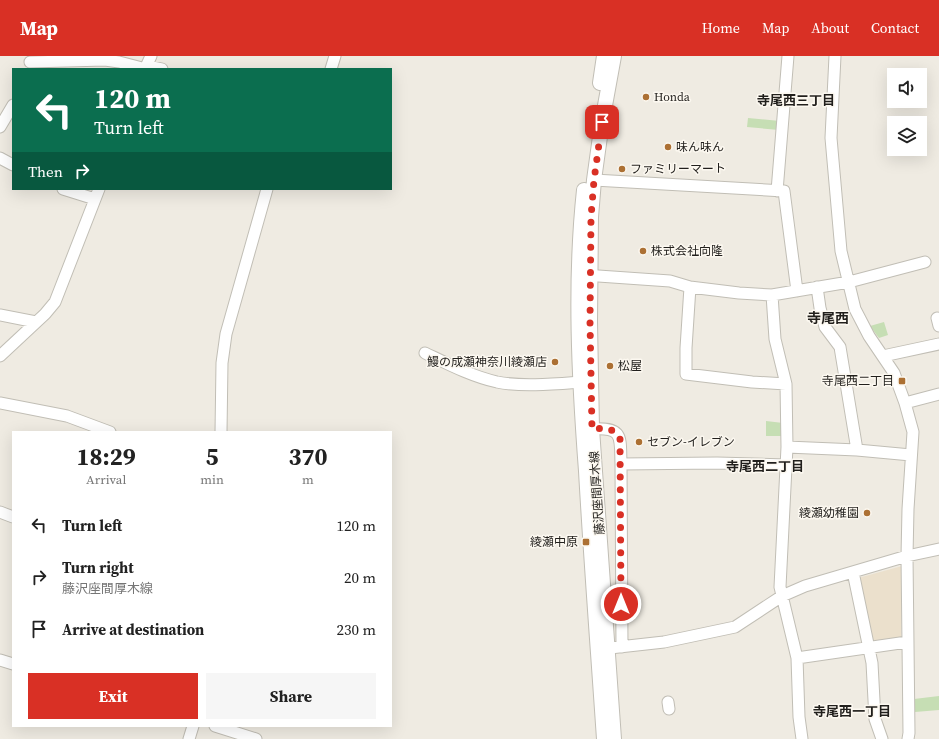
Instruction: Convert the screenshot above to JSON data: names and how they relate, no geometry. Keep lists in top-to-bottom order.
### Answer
{
  "streets": {
    "main road": ["藤沢座間厚木線"]
  },
  "districts": [
    "寺尾西三丁目",
    "寺尾西",
    "寺尾西二丁目",
    "寺尾西一丁目"
  ],
  "places": {
    "other": [
      "Honda",
      "味ん味ん",
      "ファミリーマート",
      "株式会社向隆",
      "鰻の成瀬神奈川綾瀬店",
      "松屋",
      "セブン-イレブン",
      "綾瀬幼稚園"
    ],
    "transit": ["寺尾西二丁目", "綾瀬中原"]
  },
  "page": {
    "header": "Map",
    "nav": [
      "Home",
      "Map",
      "About",
      "Contact"
    ],
    "turn": ["120 m", "Turn left"],
    "then": "Then",
    "eta": [
      "18:29",
      "Arrival",
      "5",
      "min",
      "370",
      "m"
    ],
    "list": [
      {
        "name": "Turn left",
        "value": "120 m"
      },
      {
        "name": "Turn right",
        "note": "藤沢座間厚木線",
        "value": "20 m"
      },
      {
        "name": "Arrive at destination",
        "value": "230 m"
      }
    ],
    "buttons": ["Exit", "Share"]
  }
}
